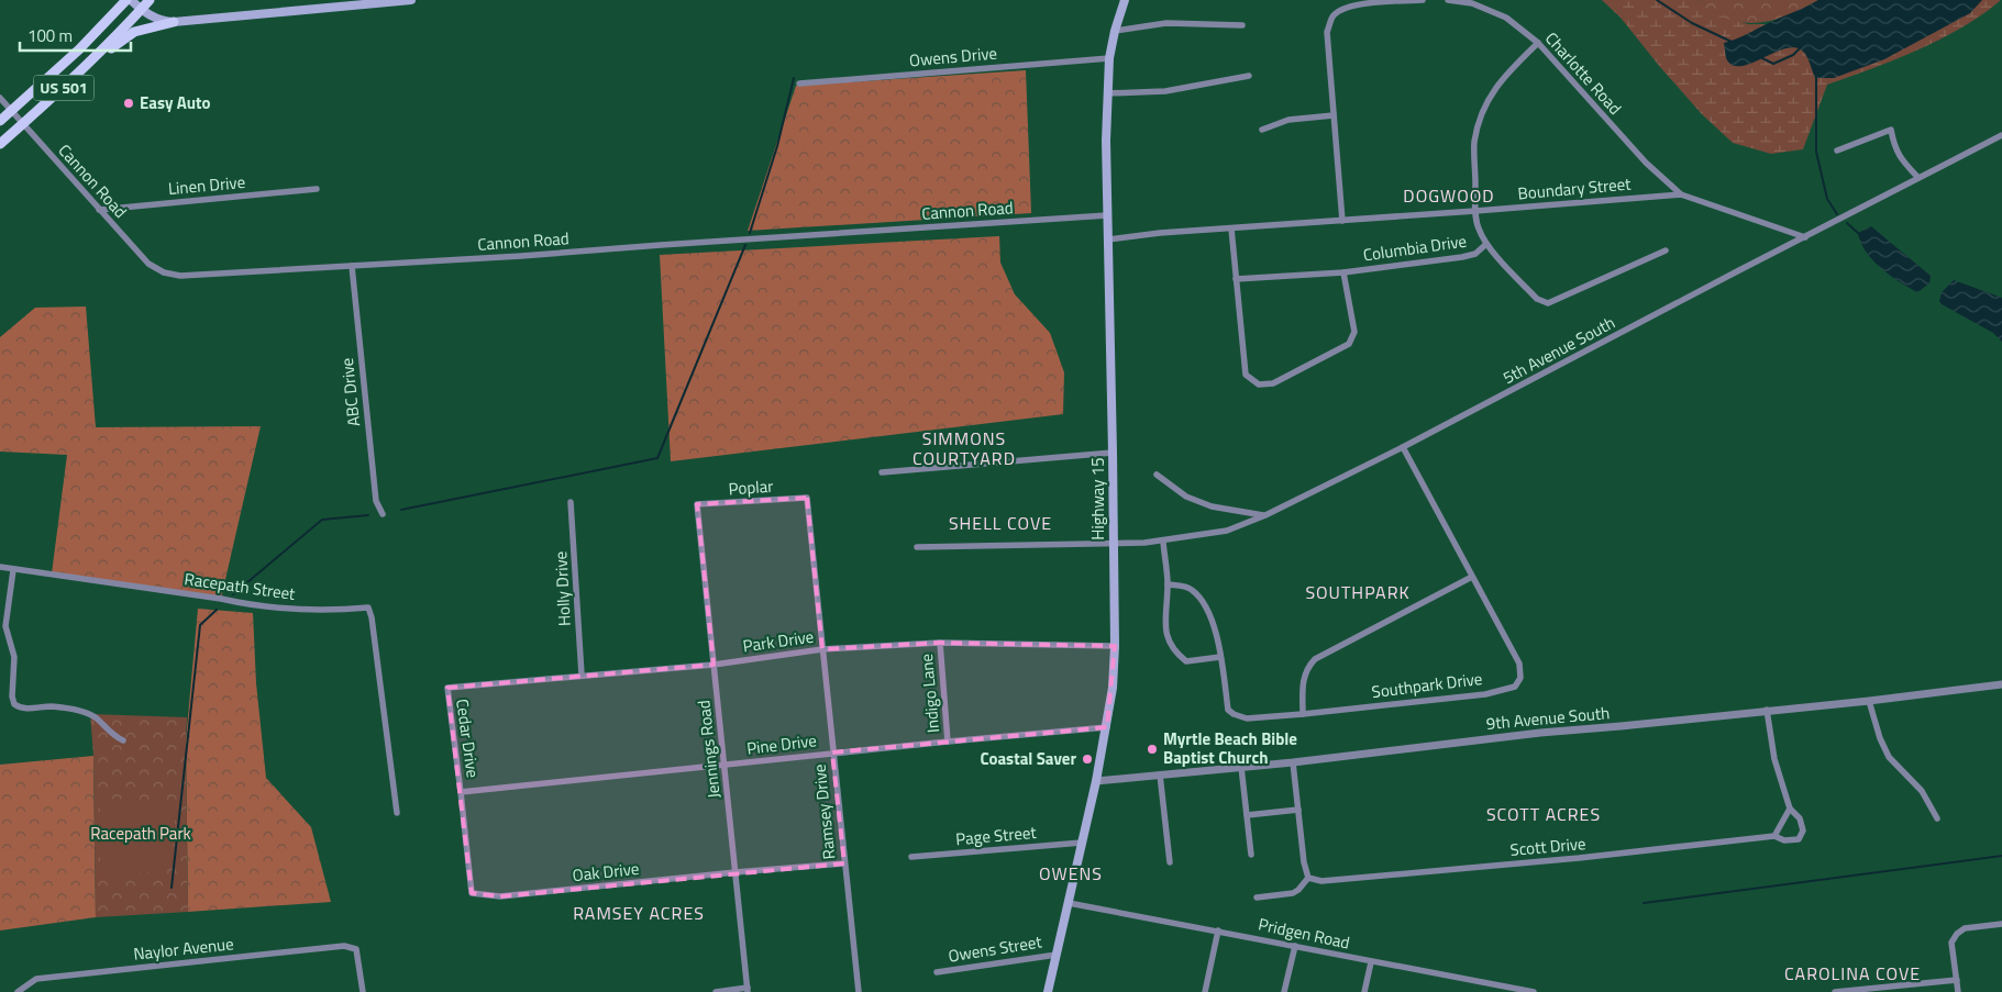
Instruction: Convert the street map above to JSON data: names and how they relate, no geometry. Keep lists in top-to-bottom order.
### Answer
{
  "streets": {
    "main road": ["US 501", "Highway 15"],
    "street": [
      "Owens Drive",
      "Charlotte Road",
      "Cannon Road",
      "Linen Drive",
      "Boundary Street",
      "Columbia Drive",
      "5th Avenue South",
      "ABC Drive",
      "Poplar",
      "Racepath Street",
      "Holly Drive",
      "Park Drive",
      "Southpark Drive",
      "Indigo Lane",
      "9th Avenue South",
      "Cedar Drive",
      "Pine Drive",
      "Jennings Road",
      "Ramsey Drive",
      "Page Street",
      "Scott Drive",
      "Oak Drive",
      "Pridgen Road",
      "Naylor Avenue",
      "Owens Street"
    ]
  },
  "crossings": [
    ["Owens Drive", "Highway 15"],
    ["Charlotte Road", "Boundary Street"],
    ["Charlotte Road", "Columbia Drive"],
    ["US 501", "Cannon Road"],
    ["Cannon Road", "Linen Drive"],
    ["Cannon Road", "ABC Drive"],
    ["Cannon Road", "Highway 15"],
    ["Boundary Street", "Columbia Drive"],
    ["Boundary Street", "5th Avenue South"],
    ["Boundary Street", "Highway 15"],
    ["5th Avenue South", "Highway 15"],
    ["5th Avenue South", "Southpark Drive"],
    ["Poplar", "Jennings Road"],
    ["Poplar", "Ramsey Drive"],
    ["Highway 15", "Park Drive"],
    ["Highway 15", "9th Avenue South"],
    ["Highway 15", "Pine Drive"],
    ["Highway 15", "Page Street"],
    ["Highway 15", "Pridgen Road"],
    ["Highway 15", "Owens Street"],
    ["Holly Drive", "Park Drive"],
    ["Park Drive", "Indigo Lane"],
    ["Park Drive", "Cedar Drive"],
    ["Park Drive", "Jennings Road"],
    ["Park Drive", "Ramsey Drive"],
    ["Indigo Lane", "Pine Drive"],
    ["Cedar Drive", "Pine Drive"],
    ["Cedar Drive", "Oak Drive"],
    ["Pine Drive", "Jennings Road"],
    ["Pine Drive", "Ramsey Drive"],
    ["Pine Drive", "Oak Drive"],
    ["Jennings Road", "Oak Drive"],
    ["Ramsey Drive", "Oak Drive"]
  ],
  "districts": [
    "DOGWOOD",
    "SIMMONS COURTYARD",
    "SHELL COVE",
    "SOUTHPARK",
    "SCOTT ACRES",
    "OWENS",
    "RAMSEY ACRES",
    "CAROLINA COVE"
  ],
  "parks": ["Racepath Park"],
  "places": ["Easy Auto", "Myrtle Beach Bible Baptist Church", "Coastal Saver"],
  "scale_bar": "100 m"
}
